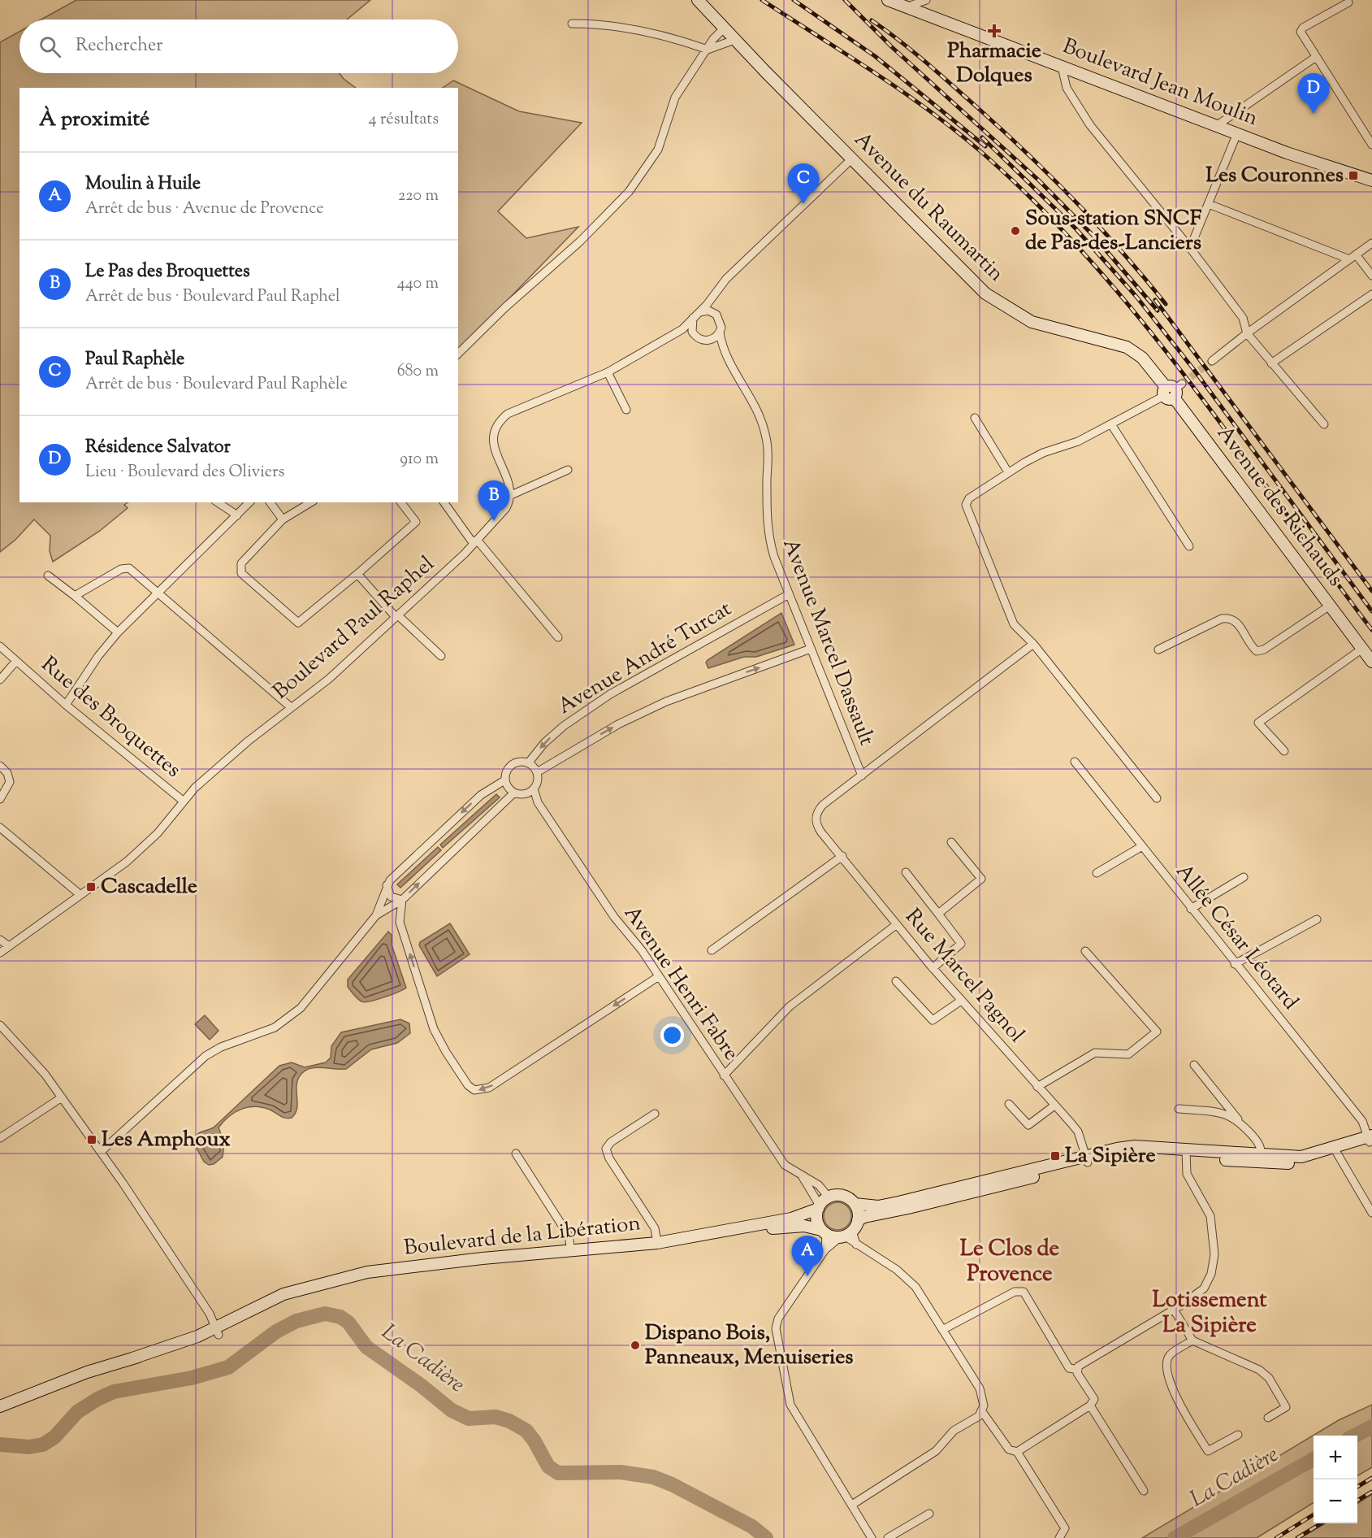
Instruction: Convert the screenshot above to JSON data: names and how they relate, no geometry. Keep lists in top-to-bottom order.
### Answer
{
  "streets": {
    "street": [
      "Boulevard Jean Moulin",
      "Avenue du Raumartin",
      "Avenue des Richauds",
      "Boulevard Paul Raphel",
      "Avenue Marcel Dassault",
      "Avenue André Turcat",
      "Rue des Broquettes",
      "Allée César Léotard",
      "Rue Marcel Pagnol",
      "Avenue Henri Fabre",
      "Boulevard de la Libération"
    ]
  },
  "crossings": [
    ["Avenue du Raumartin", "Avenue des Richauds"],
    ["Boulevard Paul Raphel", "Rue des Broquettes"],
    ["Avenue Marcel Dassault", "Avenue André Turcat"],
    ["Avenue Marcel Dassault", "Rue Marcel Pagnol"],
    ["Avenue André Turcat", "Avenue Henri Fabre"],
    ["Avenue Henri Fabre", "Boulevard de la Libération"]
  ],
  "districts": ["Le Clos de Provence", "Lotissement La Sipière"],
  "water": ["La Cadière"],
  "places": {
    "health": ["Pharmacie Dolques"],
    "transit": [
      "Les Couronnes",
      "Cascadelle",
      "Les Amphoux",
      "La Sipière"
    ],
    "other": ["Sous-station SNCF de Pas-des-Lanciers", "Dispano Bois, Panneaux, Menuiseries"]
  },
  "page": {
    "search": "Rechercher",
    "pins": [
      "D",
      "C",
      "B",
      "A"
    ],
    "heading": ["À proximité", "4 résultats"],
    "list": [
      {
        "mark": "A",
        "name": "Moulin à Huile",
        "note": "Arrêt de bus · Avenue de Provence",
        "value": "220 m"
      },
      {
        "mark": "B",
        "name": "Le Pas des Broquettes",
        "note": "Arrêt de bus · Boulevard Paul Raphel",
        "value": "440 m"
      },
      {
        "mark": "C",
        "name": "Paul Raphèle",
        "note": "Arrêt de bus · Boulevard Paul Raphèle",
        "value": "680 m"
      },
      {
        "mark": "D",
        "name": "Résidence Salvator",
        "note": "Lieu · Boulevard des Oliviers",
        "value": "910 m"
      }
    ],
    "map_buttons": ["+", "−"]
  }
}
